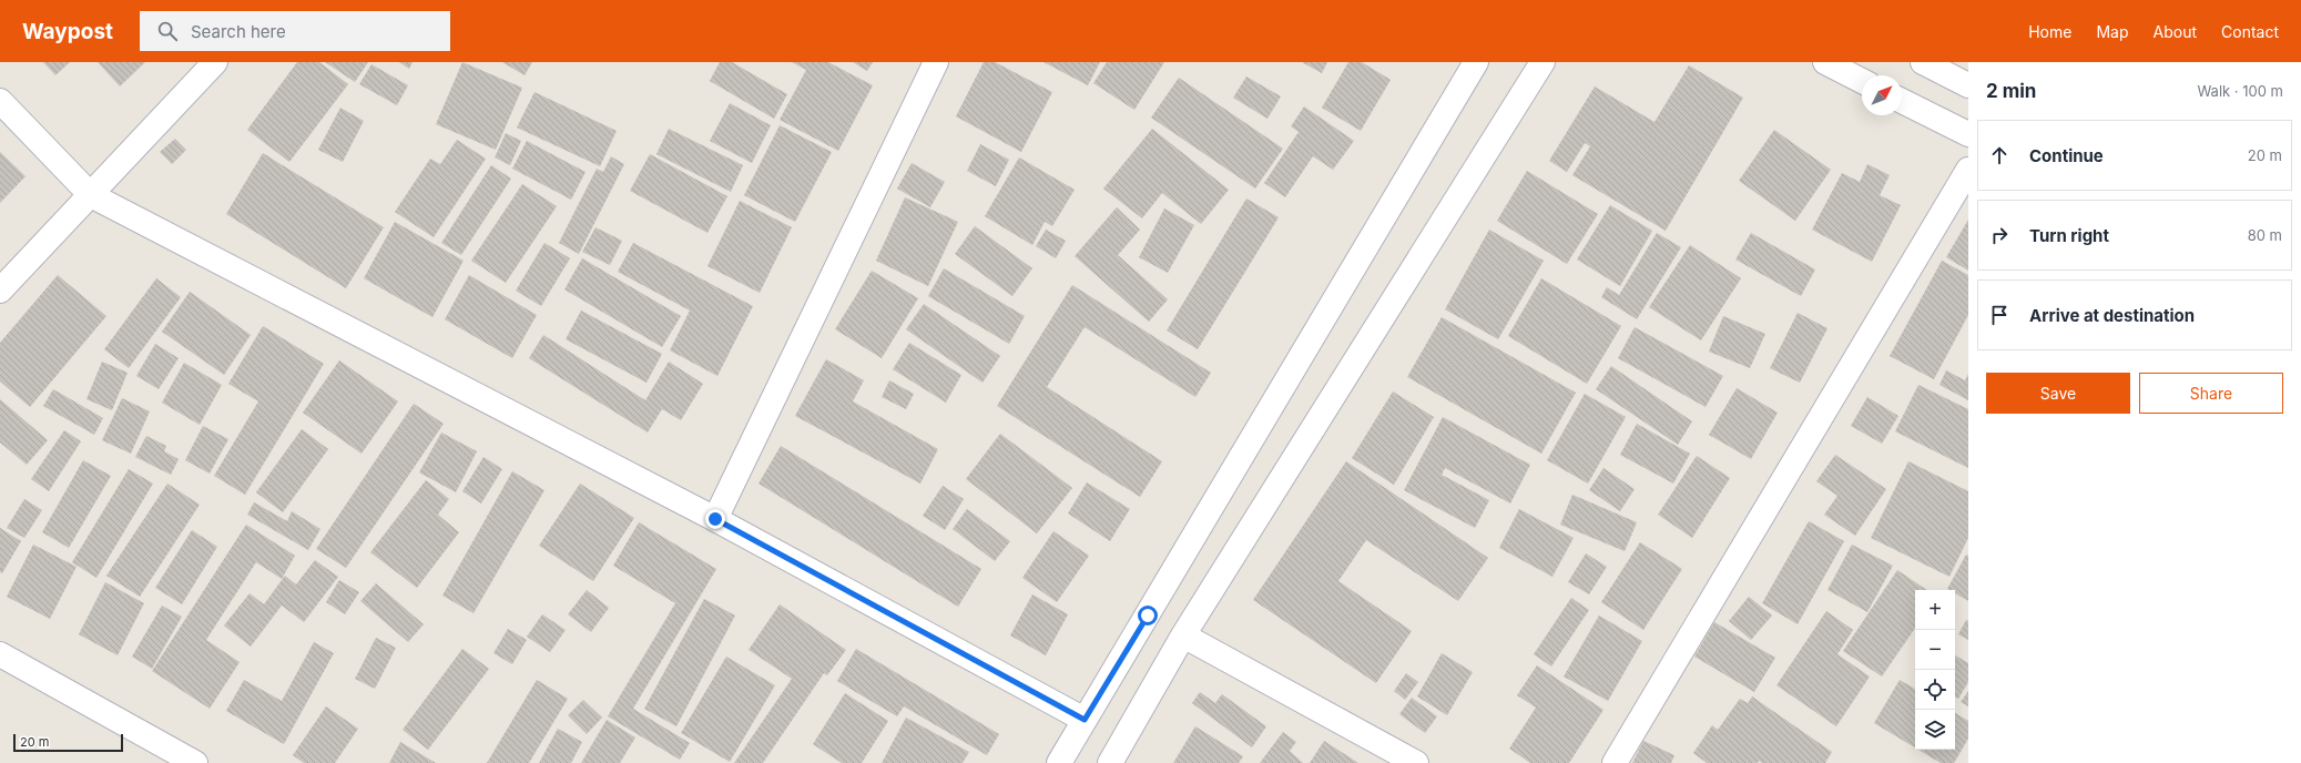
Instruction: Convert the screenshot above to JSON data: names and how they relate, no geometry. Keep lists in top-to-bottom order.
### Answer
{
  "scale_bar": "20 m",
  "north": "top right",
  "page": {
    "header": "Waypost",
    "search": "Search here",
    "nav": [
      "Home",
      "Map",
      "About",
      "Contact"
    ],
    "heading": ["2 min", "Walk · 100 m"],
    "list": [
      ["Continue", "20 m"],
      ["Turn right", "80 m"],
      "Arrive at destination"
    ],
    "buttons": ["Save", "Share"],
    "map_buttons": ["+", "−"],
    "scale": "20 m"
  }
}
